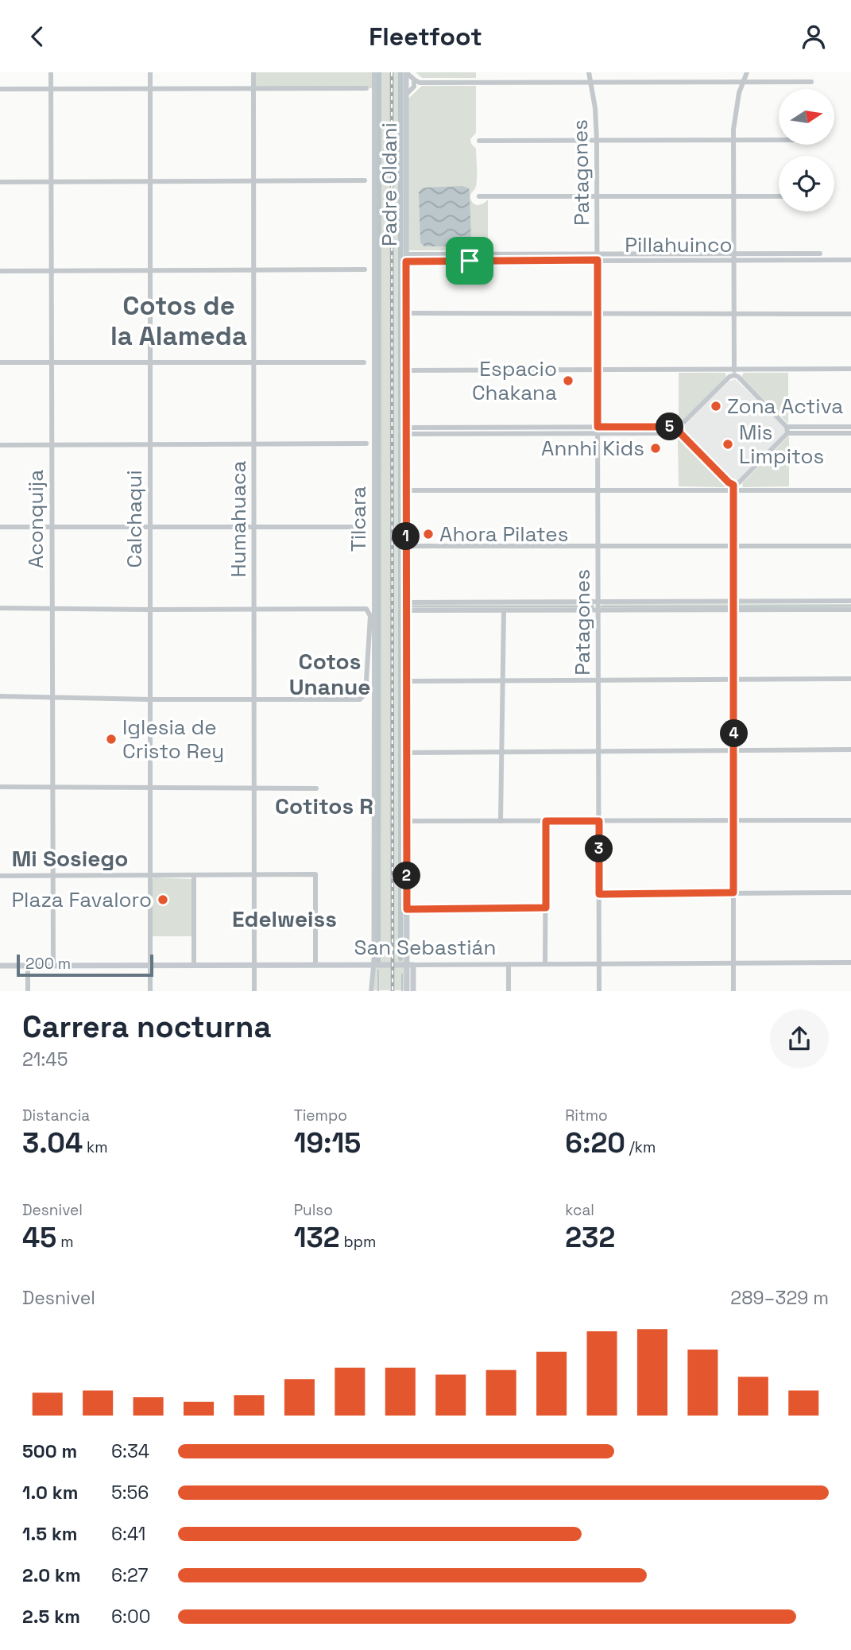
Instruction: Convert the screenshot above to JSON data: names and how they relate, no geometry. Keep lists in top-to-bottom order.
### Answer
{
  "streets": {
    "main road": ["Padre Oldani", "San Sebastián"],
    "street": [
      "Patagones",
      "Pillahuinco",
      "Aconquija",
      "Calchaqui",
      "Humahuaca",
      "Tilcara"
    ]
  },
  "crossings": [
    ["Patagones", "Pillahuinco"],
    ["Patagones", "San Sebastián"],
    ["Padre Oldani", "Pillahuinco"],
    ["Padre Oldani", "San Sebastián"],
    ["Aconquija", "San Sebastián"],
    ["Calchaqui", "San Sebastián"],
    ["Humahuaca", "San Sebastián"],
    ["Tilcara", "San Sebastián"]
  ],
  "districts": [
    "Cotos de la Alameda",
    "Cotos Unanue",
    "Cotitos R",
    "Mi Sosiego",
    "Edelweiss"
  ],
  "places": [
    "Espacio Chakana",
    "Zona Activa",
    "Mis Limpitos",
    "Annhi Kids",
    "Ahora Pilates",
    "Iglesia de Cristo Rey",
    "Plaza Favaloro"
  ],
  "scale_bar": "200 m",
  "north": "right",
  "page": {
    "header": "Fleetfoot",
    "pins": [
      "5",
      "1",
      "4",
      "3",
      "2"
    ],
    "scale": "200 m",
    "heading": ["Carrera nocturna", "21:45"],
    "stats": [
      ["Distancia", "3.04 km"],
      ["Tiempo", "19:15"],
      ["Ritmo", "6:20 /km"],
      ["Desnivel", "45 m"],
      ["Pulso", "132 bpm"],
      ["kcal", "232"]
    ],
    "chart": ["Desnivel", "289–329 m"],
    "list": [
      {
        "name": "500 m",
        "note": "6:34"
      },
      {
        "name": "1.0 km",
        "note": "5:56"
      },
      {
        "name": "1.5 km",
        "note": "6:41"
      },
      {
        "name": "2.0 km",
        "note": "6:27"
      },
      {
        "name": "2.5 km",
        "note": "6:00"
      }
    ]
  }
}
